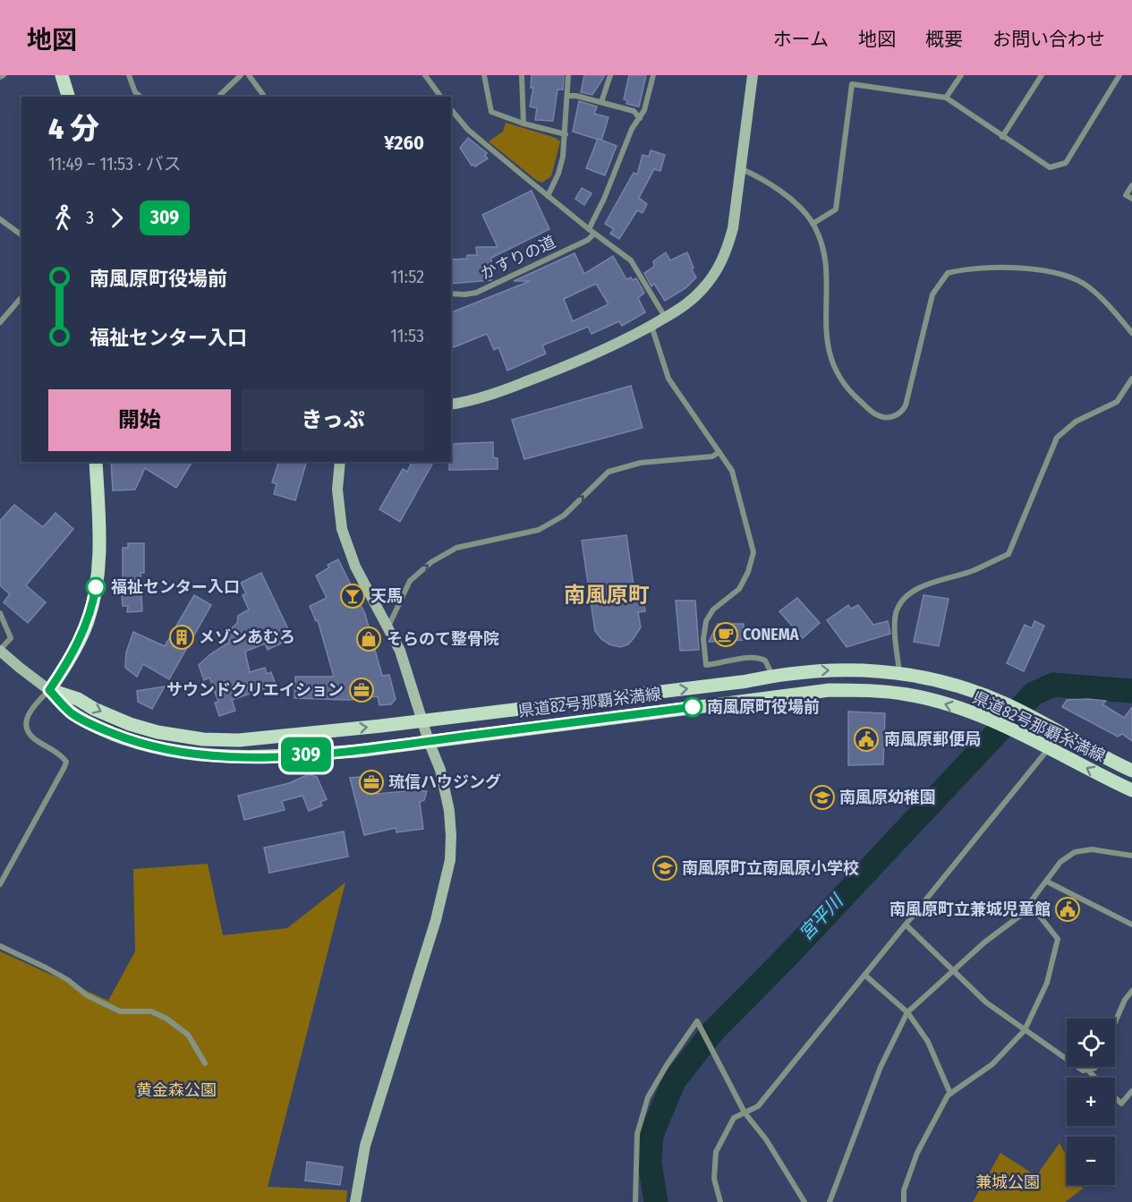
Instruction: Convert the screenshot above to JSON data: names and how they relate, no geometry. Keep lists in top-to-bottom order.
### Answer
{
  "streets": {
    "main road": ["県道82号那覇糸満線"],
    "street": ["かすりの道"]
  },
  "districts": ["南風原町"],
  "water": ["宮平川"],
  "parks": ["黄金森公園", "兼城公園"],
  "places": {
    "other": ["福祉センター入口", "南風原町役場前"],
    "bar": ["天馬"],
    "cafe": ["CONEMA"],
    "building": ["メゾンあむろ"],
    "shop": ["そらのて整骨院"],
    "office": ["サウンドクリエイション", "琉信ハウジング"],
    "public building": ["南風原郵便局", "南風原町立兼城児童館"],
    "school or university": ["南風原幼稚園", "南風原町立南風原小学校"]
  },
  "lines": ["bus line 309"],
  "page": {
    "header": "地図",
    "nav": [
      "ホーム",
      "地図",
      "概要",
      "お問い合わせ"
    ],
    "on_map": "309",
    "heading": ["4 分", "11:49 – 11:53 · バス", "¥260"],
    "legs": ["3", "309"],
    "list": [
      {
        "name": "南風原町役場前",
        "value": "11:52"
      },
      {
        "name": "福祉センター入口",
        "value": "11:53"
      }
    ],
    "buttons": ["開始", "きっぷ"],
    "map_buttons": ["+", "−"]
  }
}
